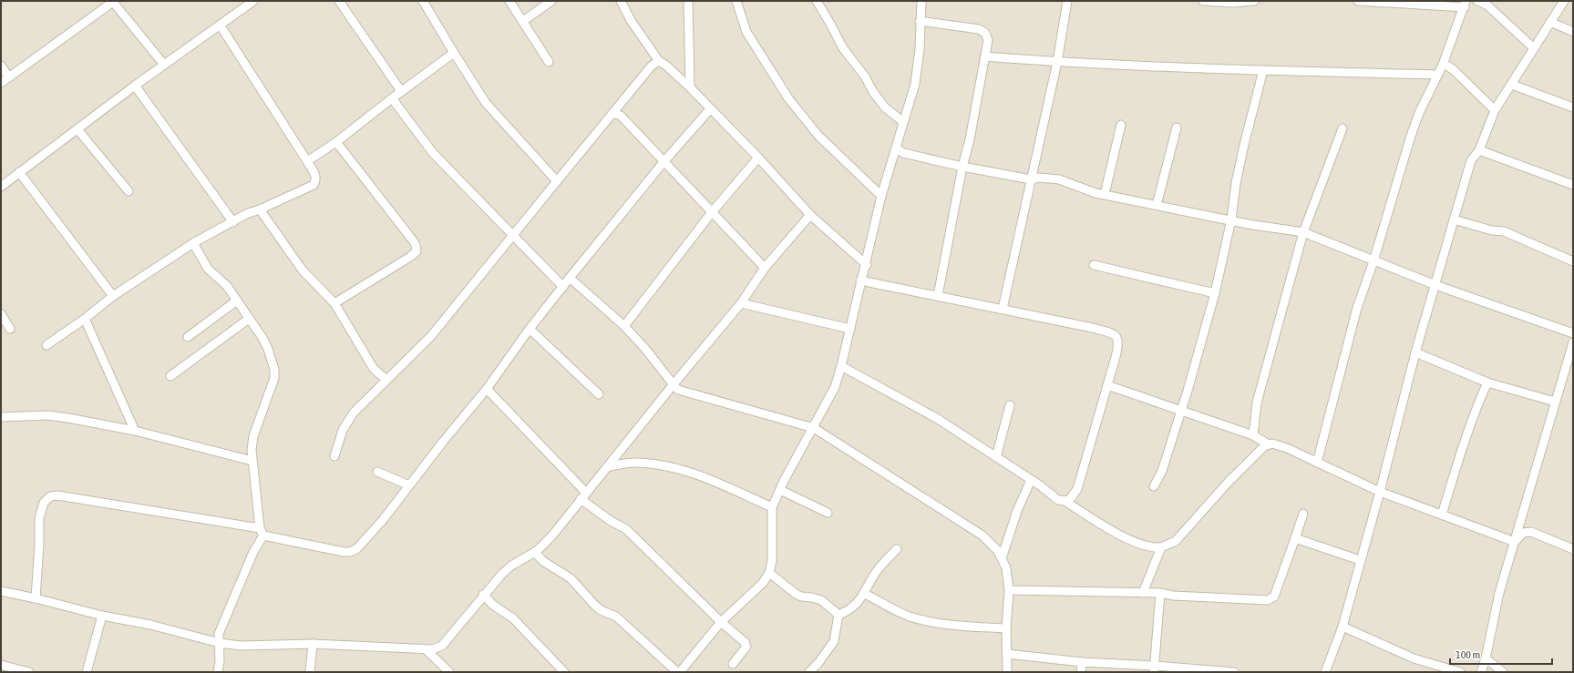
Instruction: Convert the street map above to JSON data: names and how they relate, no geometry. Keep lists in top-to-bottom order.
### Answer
{
  "scale_bar": "100 m"
}
